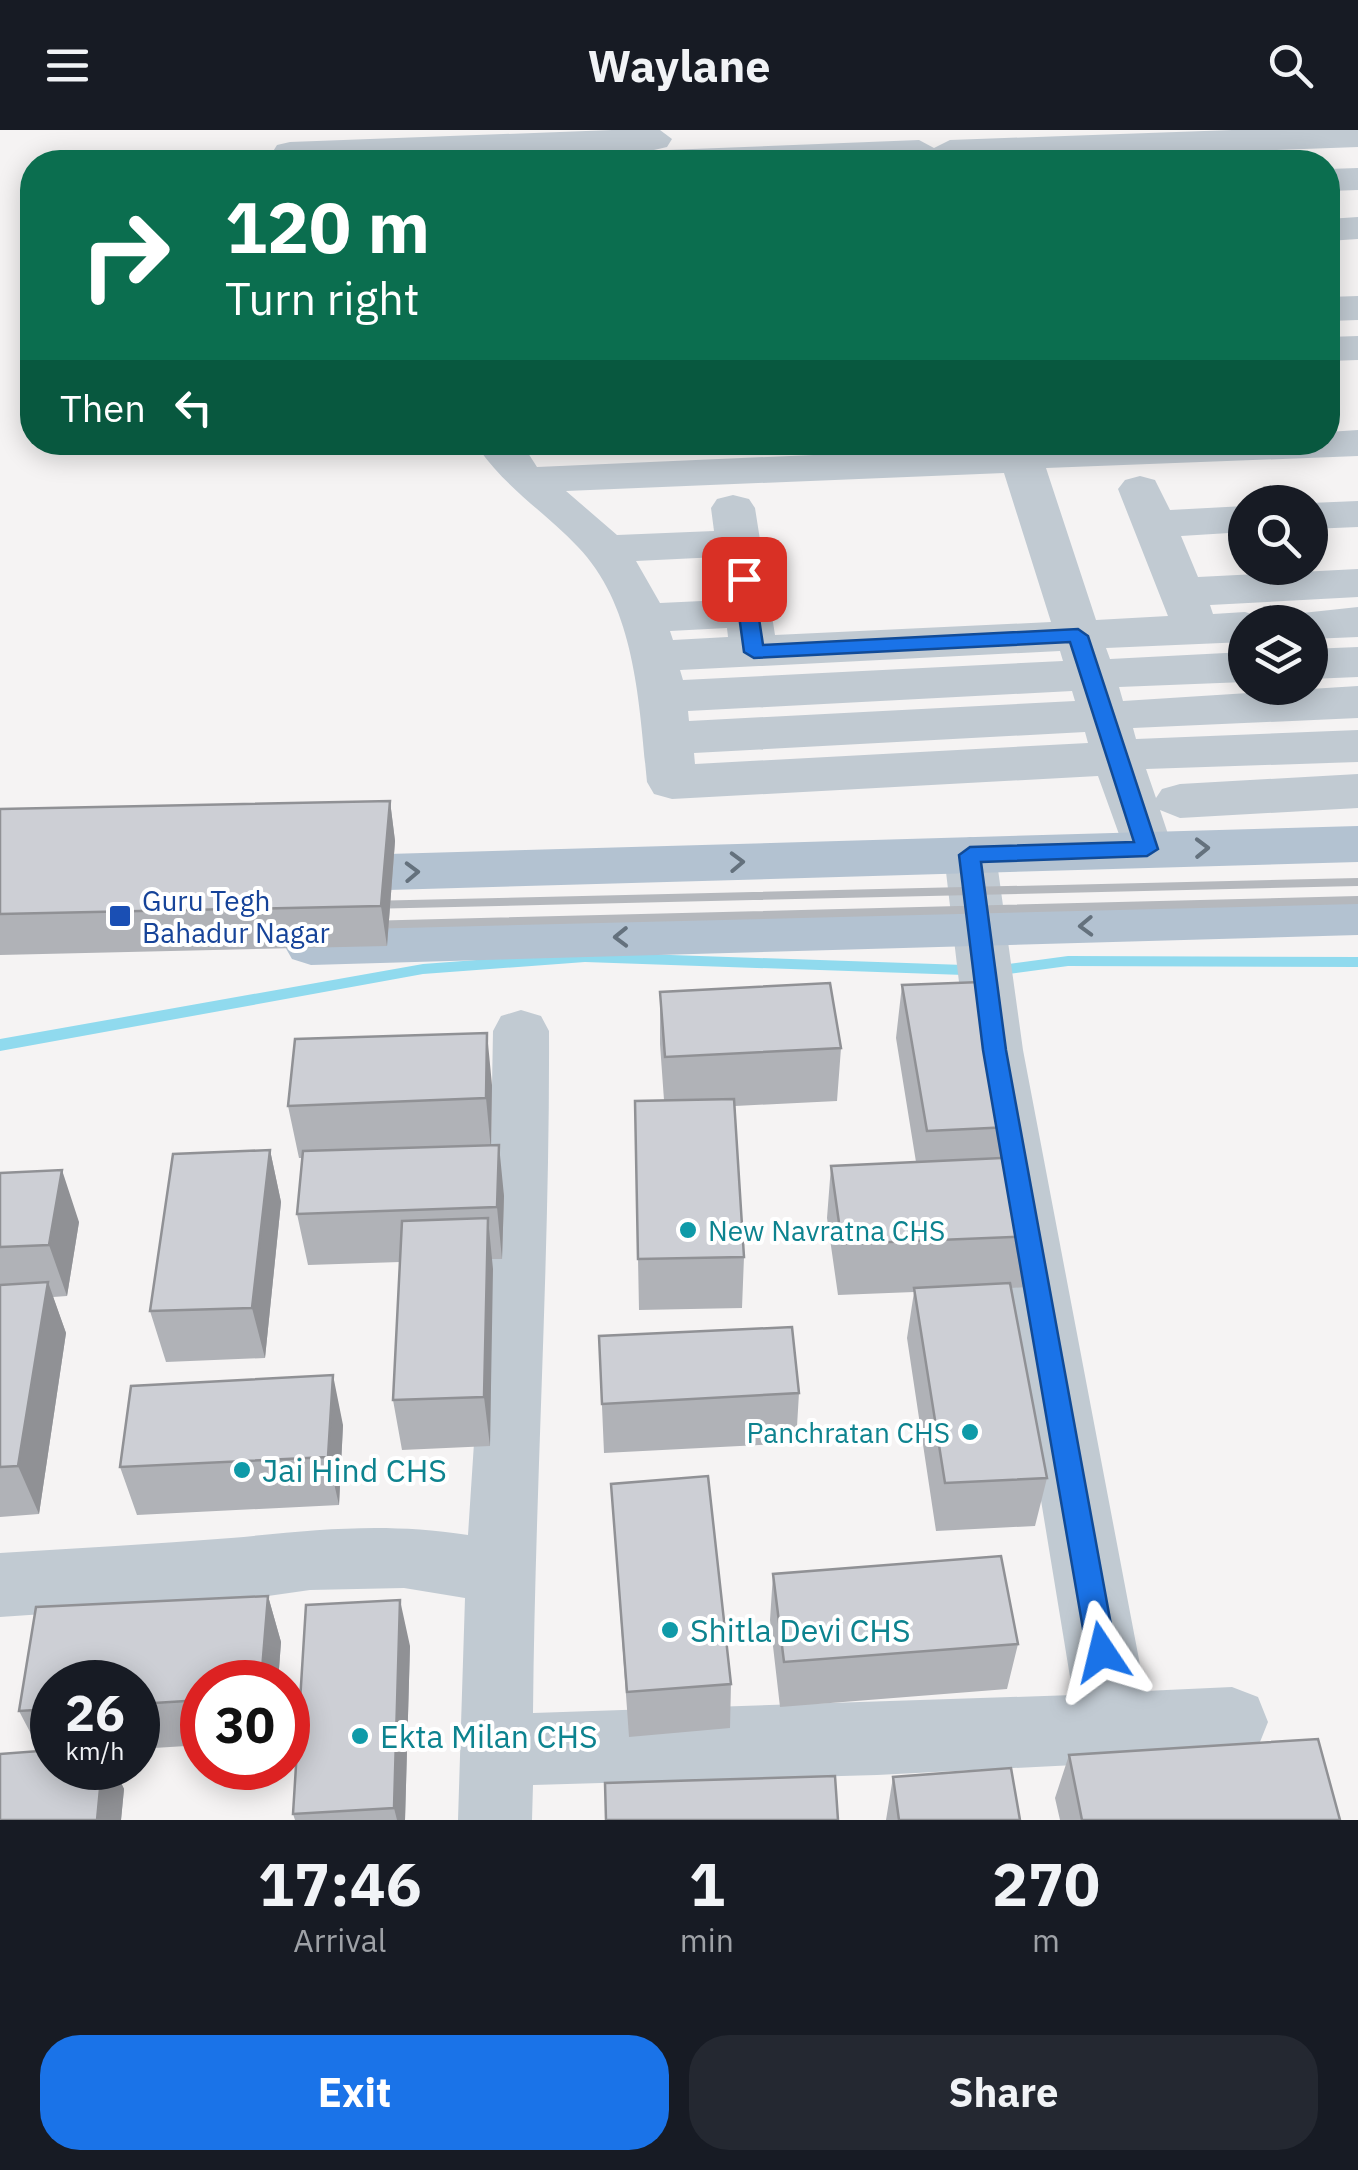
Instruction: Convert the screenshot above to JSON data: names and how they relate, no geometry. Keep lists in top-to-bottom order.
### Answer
{
  "places": {
    "transit": ["Guru Tegh Bahadur Nagar"],
    "other": [
      "New Navratna CHS",
      "Panchratan CHS",
      "Jai Hind CHS",
      "Shitla Devi CHS",
      "Ekta Milan CHS"
    ]
  },
  "page": {
    "header": "Waylane",
    "turn": ["120 m", "Turn right"],
    "then": "Then",
    "speed": "26 km/h",
    "limit": "30",
    "eta": [
      "17:46",
      "Arrival",
      "1",
      "min",
      "270",
      "m"
    ],
    "buttons": ["Exit", "Share"]
  }
}
